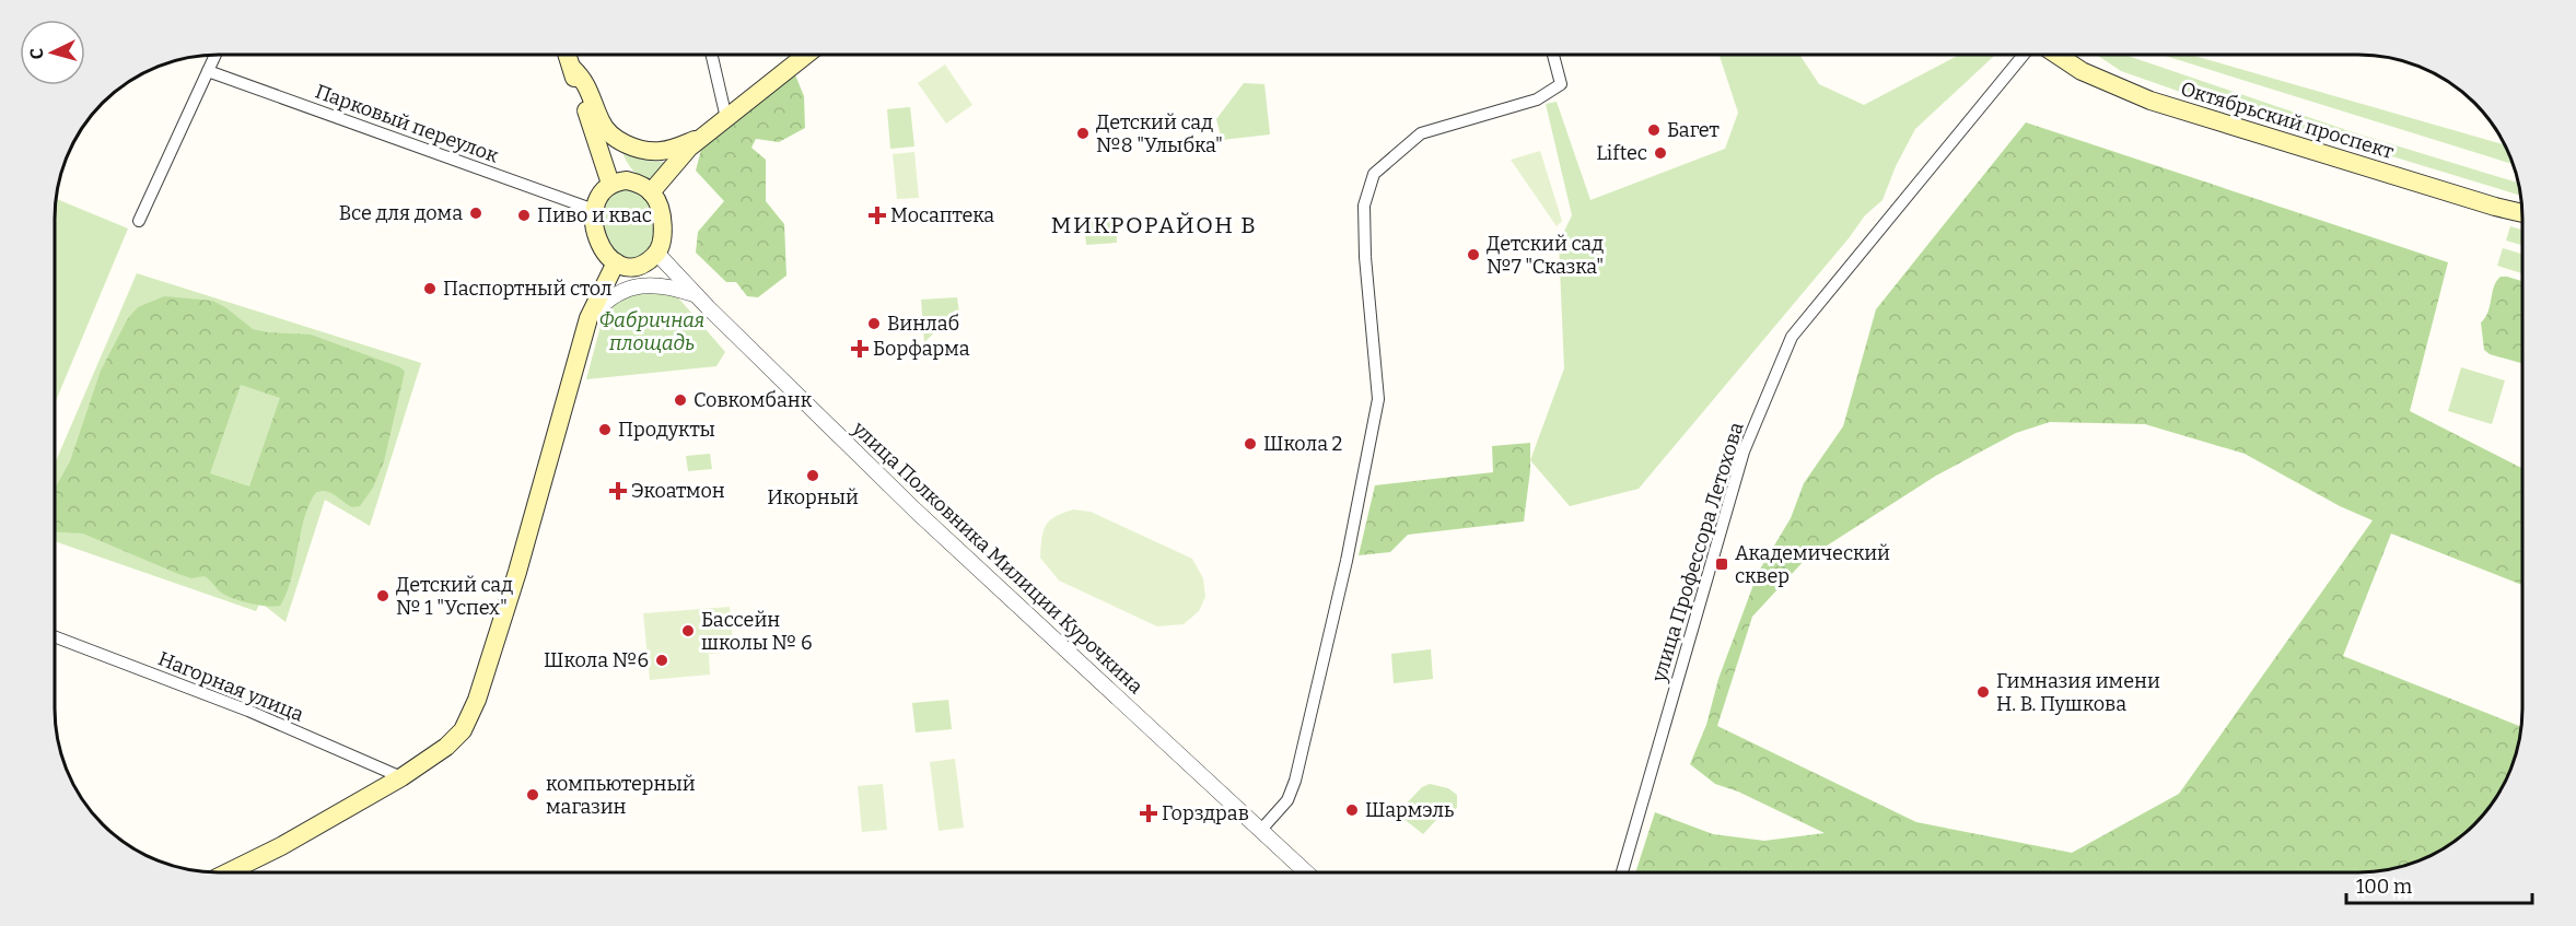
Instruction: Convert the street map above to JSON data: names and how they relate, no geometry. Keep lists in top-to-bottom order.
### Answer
{
  "streets": {
    "main road": ["Октябрьский проспект"],
    "street": [
      "Парковый переулок",
      "улица Профессора Летохова",
      "улица Полковника Милиции Курочкина",
      "Нагорная улица"
    ]
  },
  "crossings": [
    ["Парковый переулок", "улица Полковника Милиции Курочкина"]
  ],
  "districts": ["МИКРОРАЙОН В"],
  "parks": ["Фабричная площадь"],
  "places": {
    "other": [
      "Багет",
      "Детский сад №8 \"Улыбка\"",
      "Liftec",
      "Все для дома",
      "Пиво и квас",
      "Детский сад №7 \"Сказка\"",
      "Паспортный стол",
      "Винлаб",
      "Совкомбанк",
      "Продукты",
      "Школа 2",
      "Икорный",
      "Детский сад № 1 \"Успех\"",
      "Бассейн школы № 6",
      "Школа №6",
      "Гимназия имени Н. В. Пушкова",
      "компьютерный магазин",
      "Шармэль"
    ],
    "health": [
      "Мосаптека",
      "Борфарма",
      "Экоатмон",
      "Горздрав"
    ],
    "transit": ["Академический сквер"]
  },
  "scale_bar": "100 m",
  "north": "left"
}
